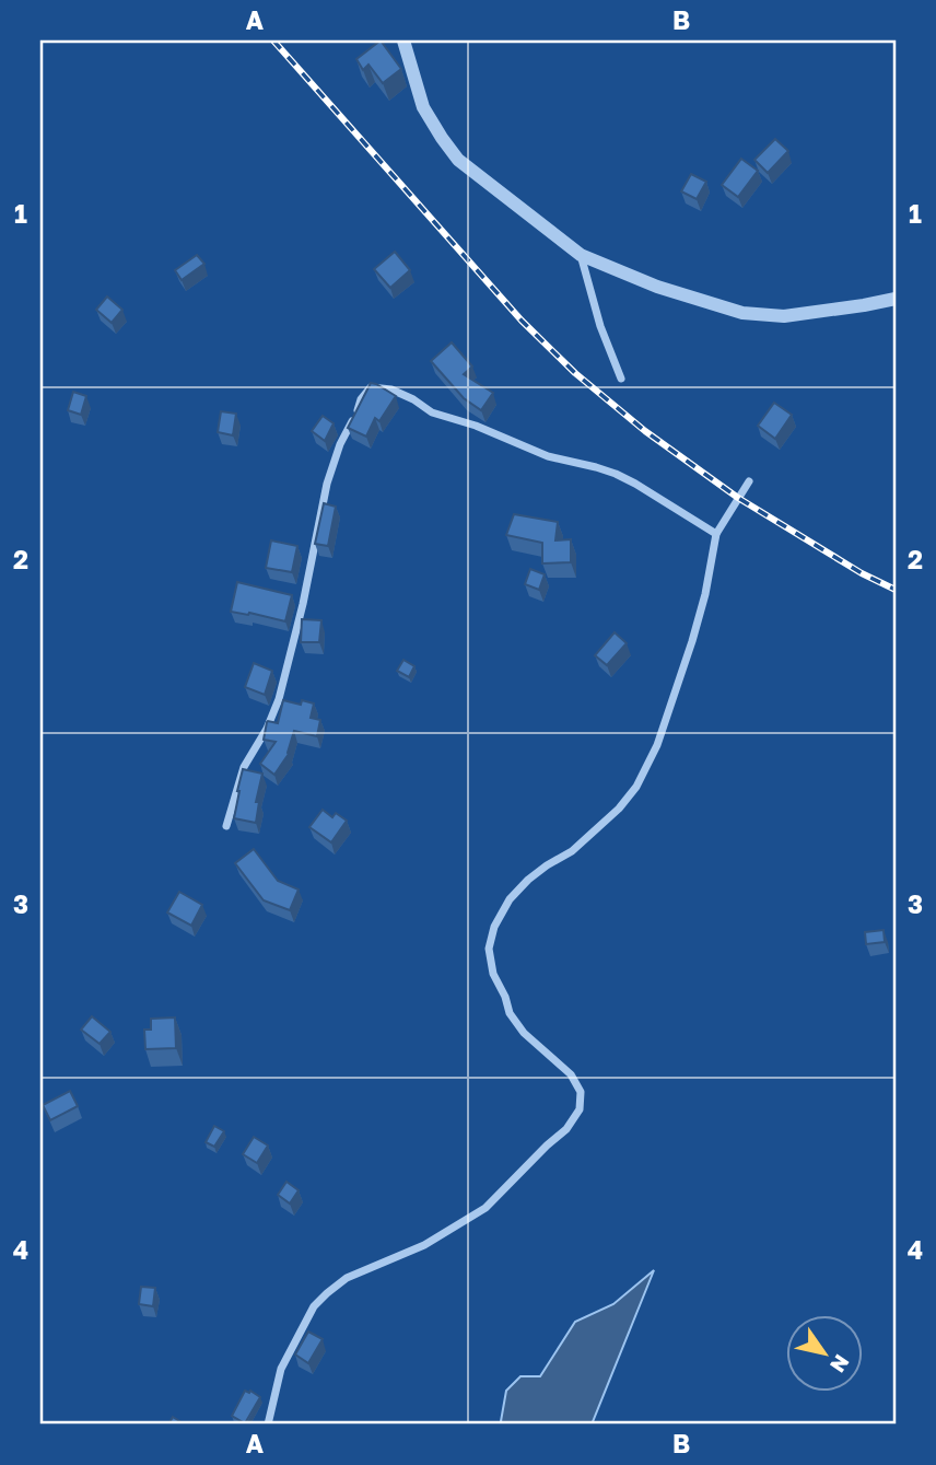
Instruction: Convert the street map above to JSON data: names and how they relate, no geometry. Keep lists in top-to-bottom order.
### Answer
{
  "north": "bottom right",
  "grid": {
    "columns": ["A", "B"],
    "rows": [
      "1",
      "2",
      "3",
      "4"
    ]
  }
}
